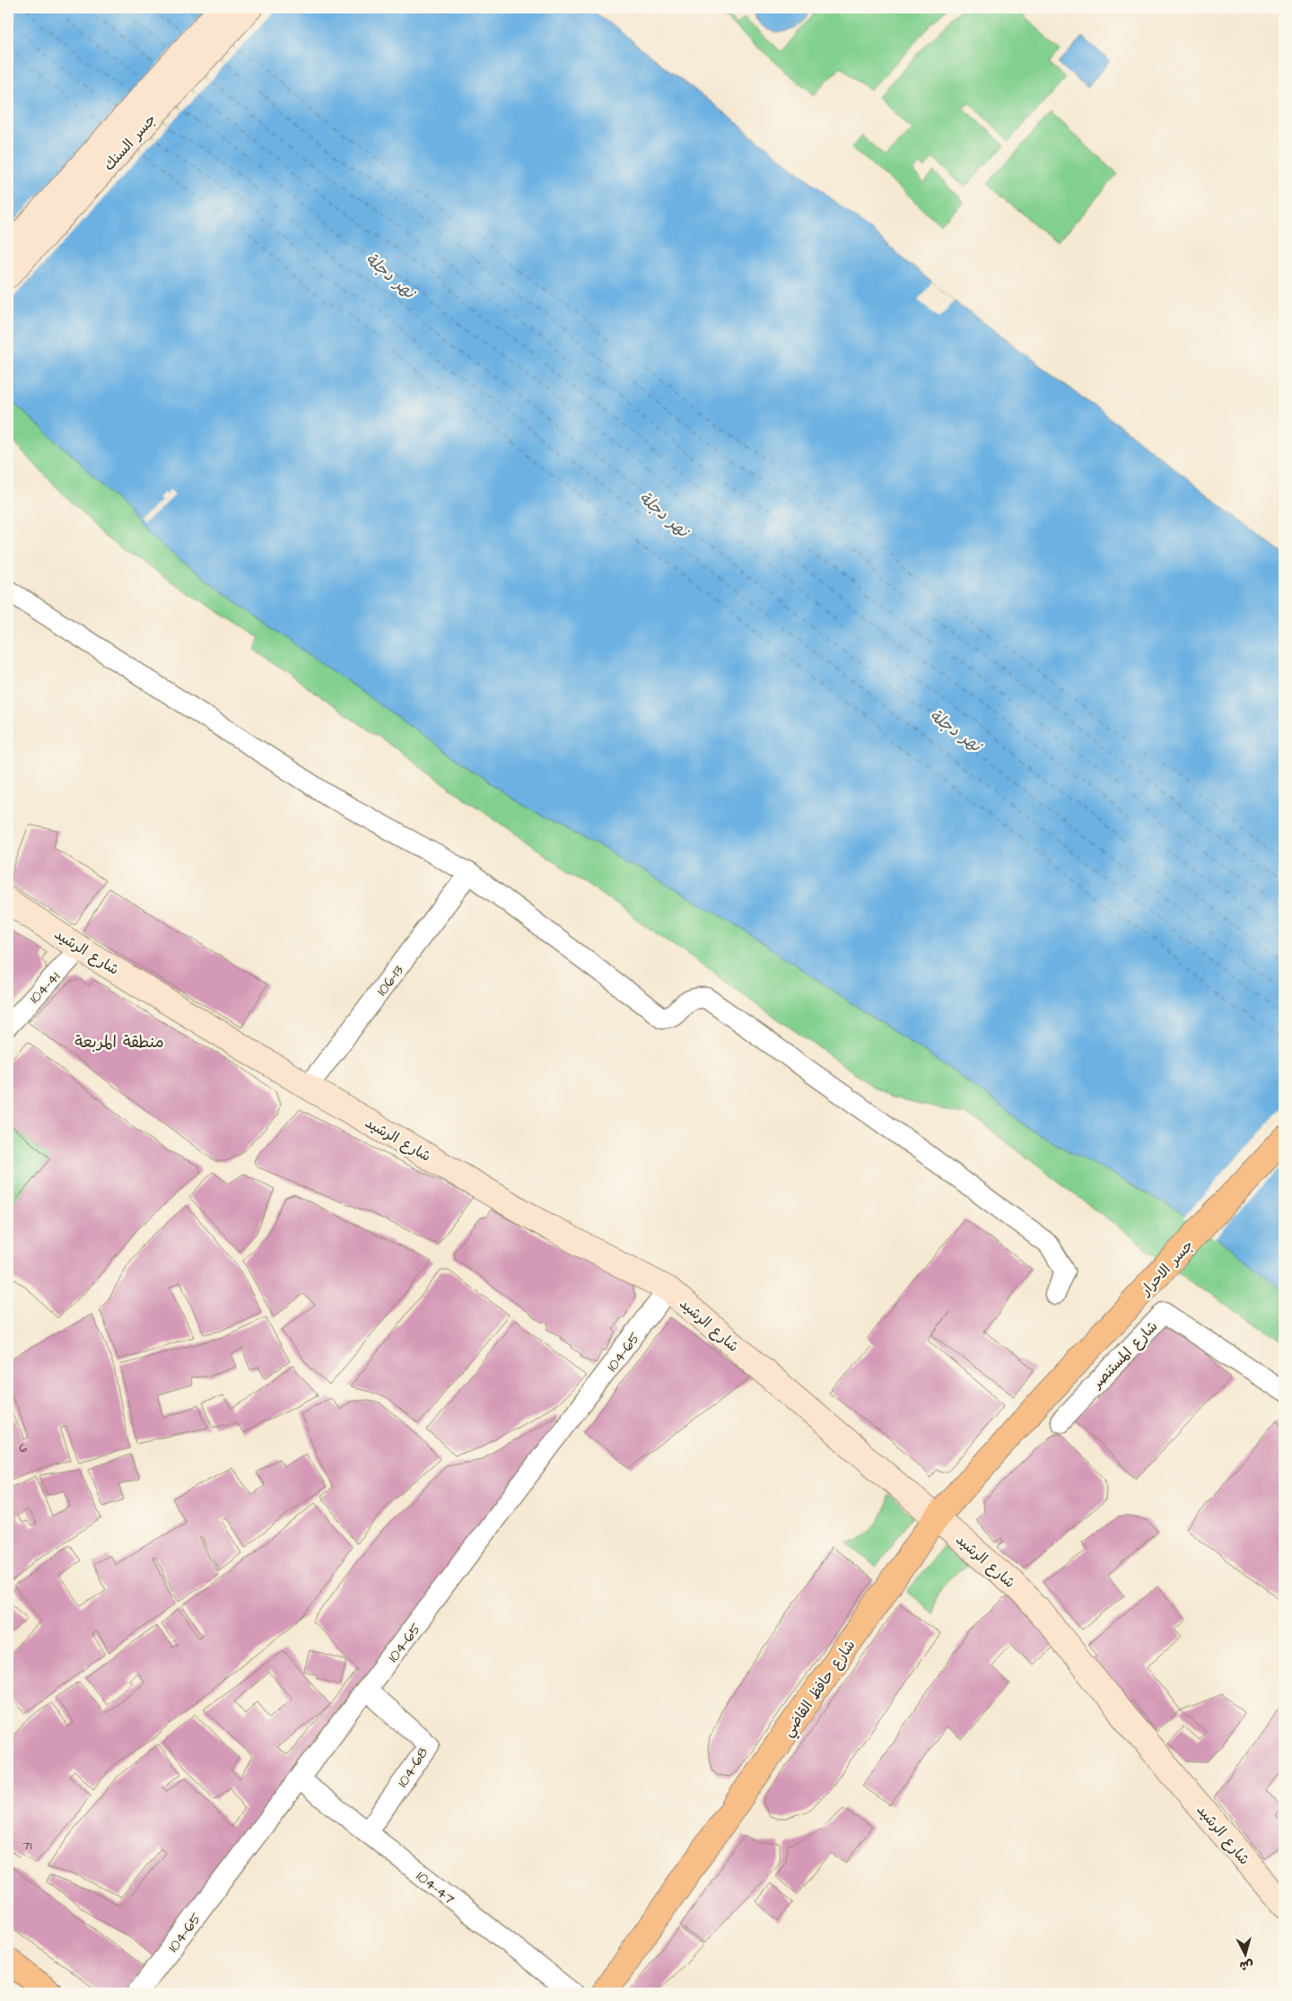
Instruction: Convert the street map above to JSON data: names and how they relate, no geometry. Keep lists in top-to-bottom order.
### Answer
{
  "streets": {
    "main road": [
      "جسر السنك",
      "شارع الرشيد",
      "جسر الاحرار",
      "شارع حافظ القاضي"
    ],
    "street": [
      "106-13",
      "104-41",
      "104-65",
      "شارع المستنصر",
      "104-68",
      "104-47"
    ]
  },
  "crossings": [
    ["شارع الرشيد", "106-13"],
    ["شارع الرشيد", "104-41"],
    ["شارع الرشيد", "104-65"],
    ["شارع الرشيد", "شارع حافظ القاضي"],
    ["جسر الاحرار", "شارع حافظ القاضي"],
    ["104-65", "104-68"],
    ["104-65", "104-47"],
    ["104-68", "104-47"]
  ],
  "districts": ["منطقة المربعة"],
  "water": ["نهر دجلة"],
  "house_numbers": ["6", "71"],
  "north": "bottom"
}
